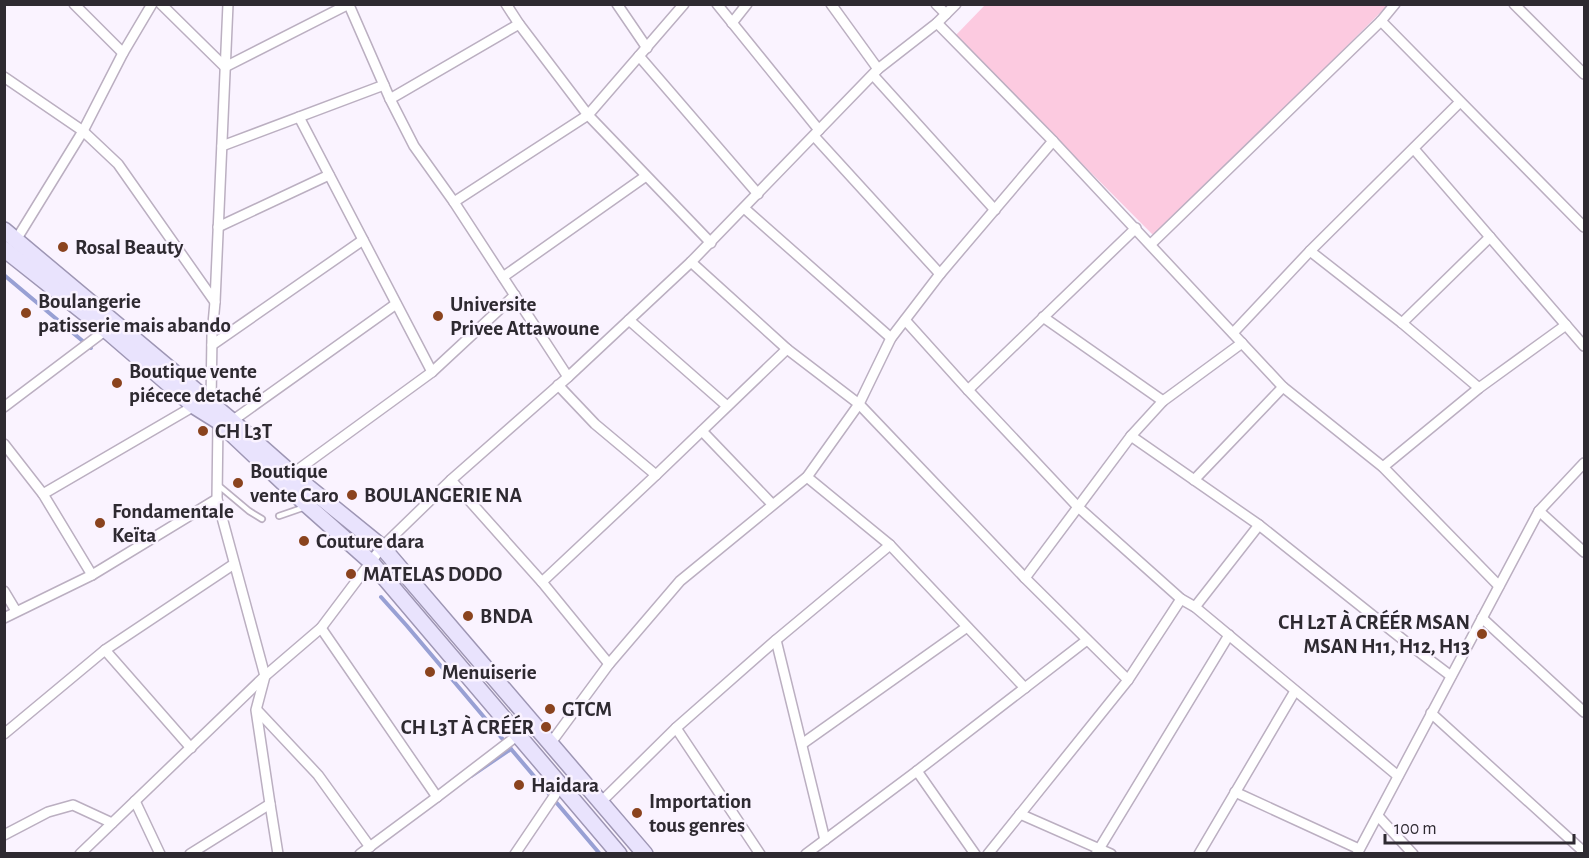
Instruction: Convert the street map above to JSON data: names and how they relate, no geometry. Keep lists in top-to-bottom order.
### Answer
{
  "places": [
    "Rosal Beauty",
    "Boulangerie patisserie mais abando",
    "Universite Privee Attawoune",
    "Boutique vente piécece detaché",
    "CH L3T",
    "Boutique vente Caro",
    "BOULANGERIE NA",
    "Fondamentale Keïta",
    "Couture dara",
    "MATELAS DODO",
    "BNDA",
    "CH L2T À CRÉÉR MSAN MSAN H11, H12, H13",
    "Menuiserie",
    "GTCM",
    "CH L3T À CRÉÉR",
    "Haidara",
    "Importation tous genres"
  ],
  "scale_bar": "100 m"
}
